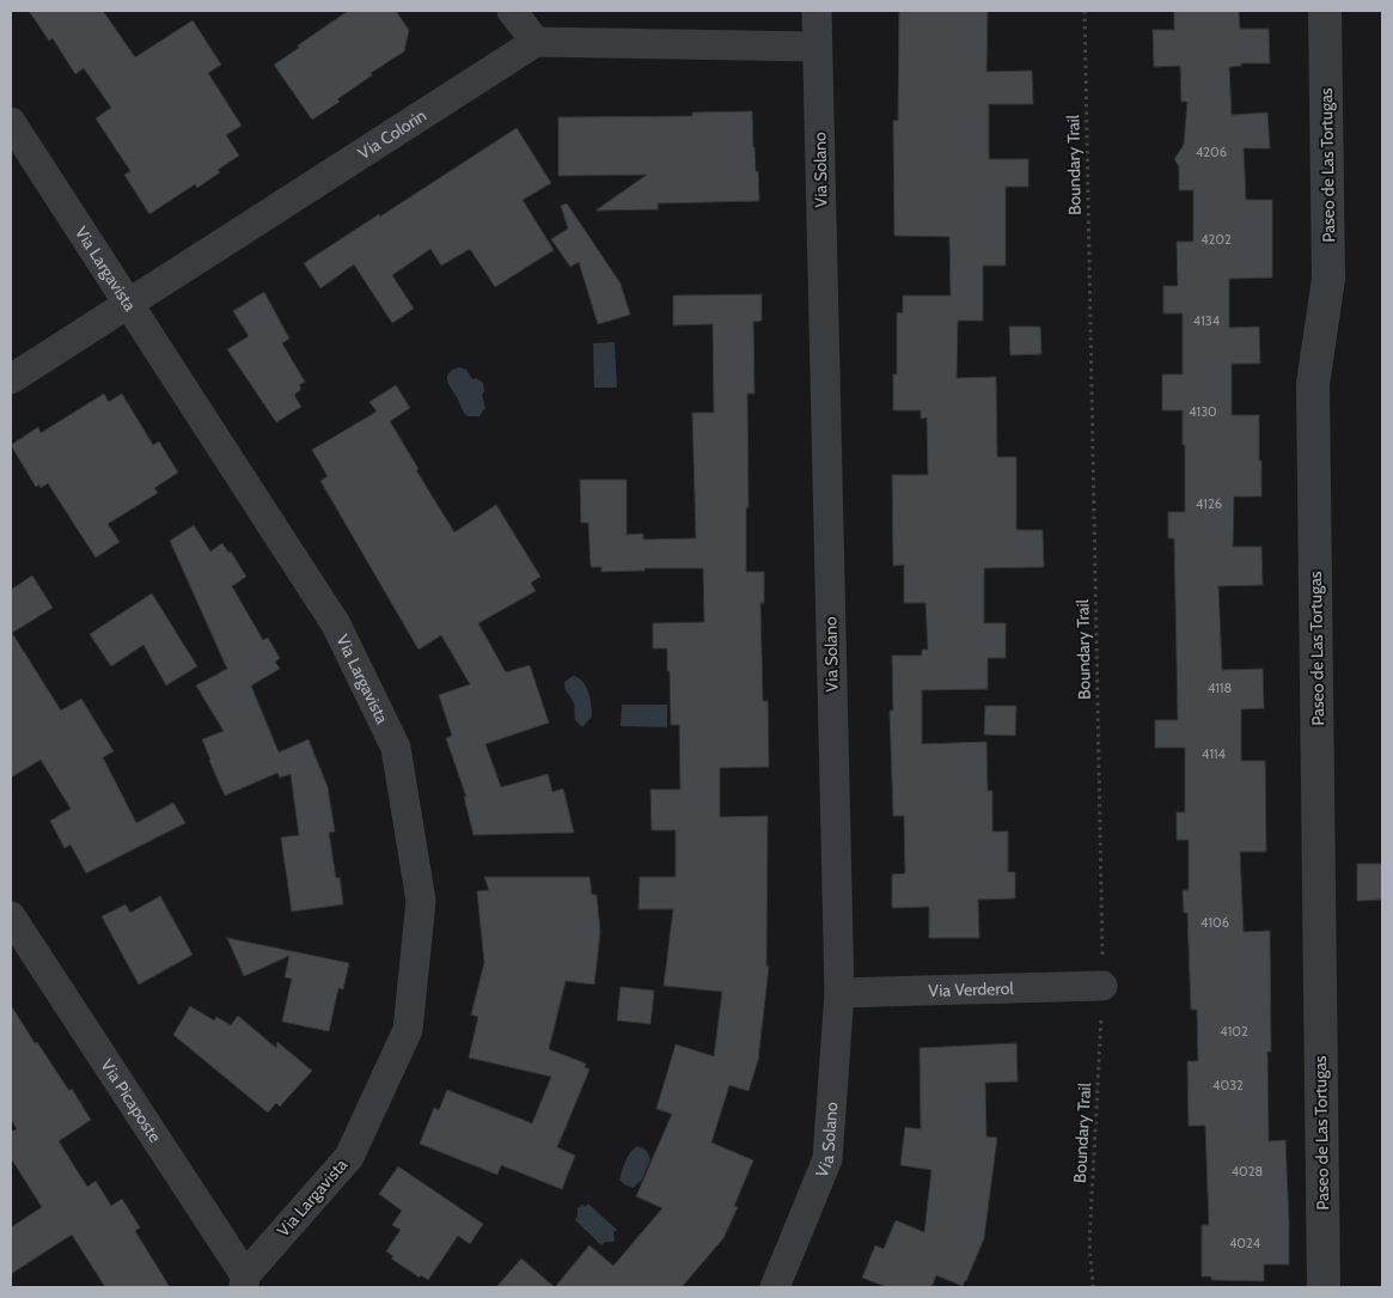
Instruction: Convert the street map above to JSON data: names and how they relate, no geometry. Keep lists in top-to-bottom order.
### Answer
{
  "streets": {
    "street": [
      "Via Colorin",
      "Paseo de Las Tortugas",
      "Via Solano",
      "Via Largavista",
      "Via Verderol",
      "Via Picaposte"
    ],
    "path": ["Boundary Trail"]
  },
  "crossings": [
    ["Via Colorin", "Via Largavista"],
    ["Boundary Trail", "Via Verderol"],
    ["Via Solano", "Via Verderol"],
    ["Via Largavista", "Via Picaposte"]
  ],
  "house_numbers": [
    "4206",
    "4202",
    "4134",
    "4130",
    "4126",
    "4118",
    "4114",
    "4106",
    "4102",
    "4032",
    "4028",
    "4024"
  ]
}
